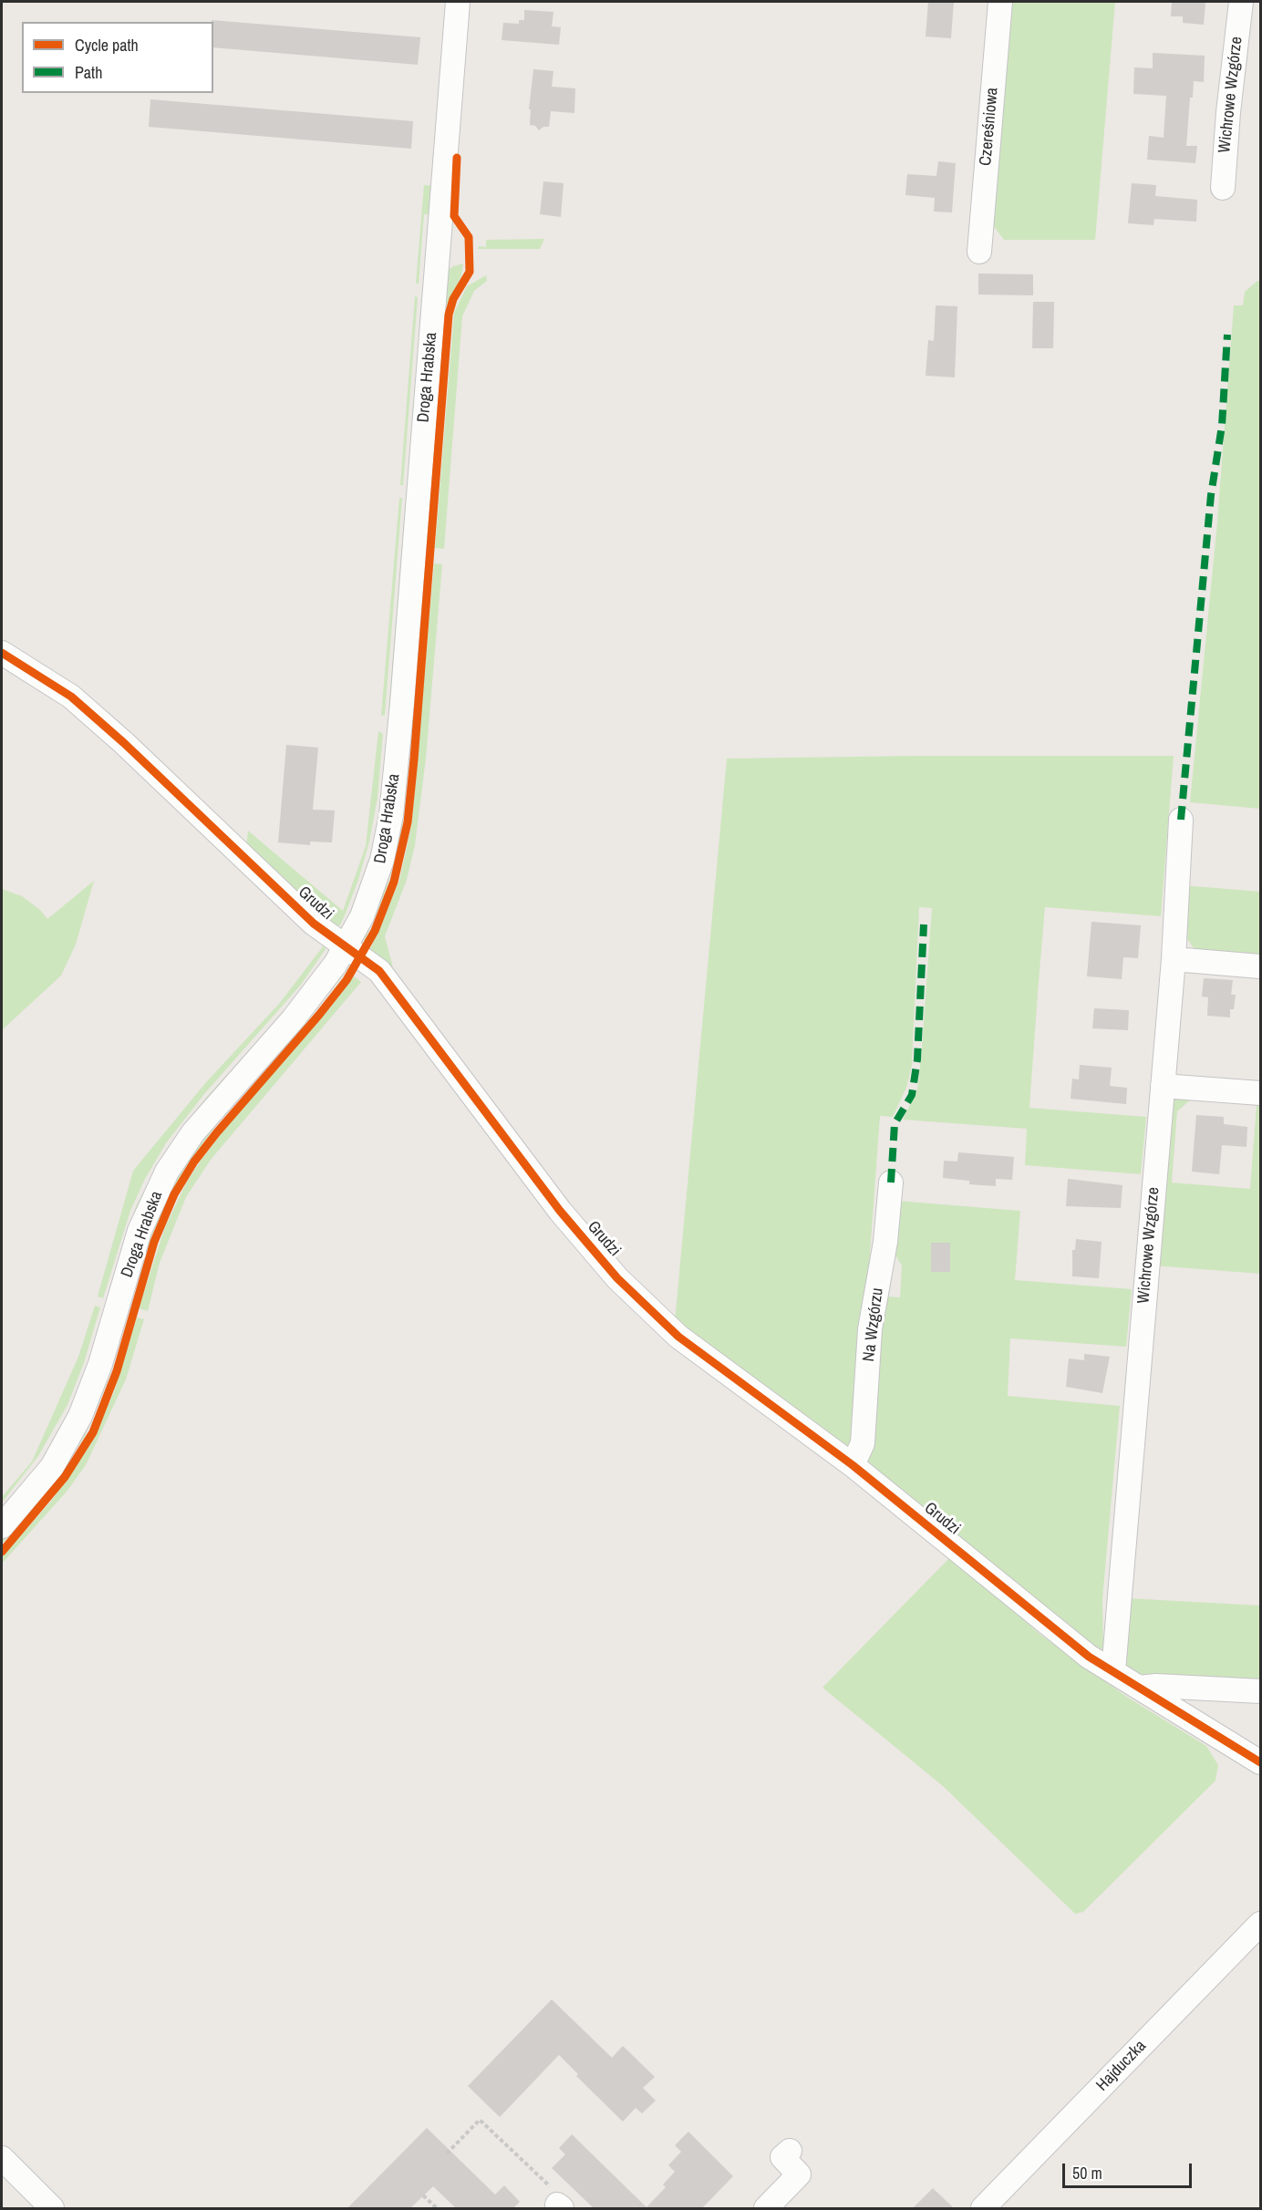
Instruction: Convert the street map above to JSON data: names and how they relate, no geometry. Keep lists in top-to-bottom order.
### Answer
{
  "streets": {
    "street": [
      "Wichrowe Wzgórze",
      "Czereśniowa",
      "Droga Hrabska",
      "Grudzi",
      "Na Wzgórzu",
      "Hajduczka"
    ]
  },
  "crossings": [
    ["Wichrowe Wzgórze", "Grudzi"],
    ["Droga Hrabska", "Grudzi"],
    ["Grudzi", "Na Wzgórzu"]
  ],
  "legend": ["Cycle path", "Path"],
  "scale_bar": "50 m"
}
